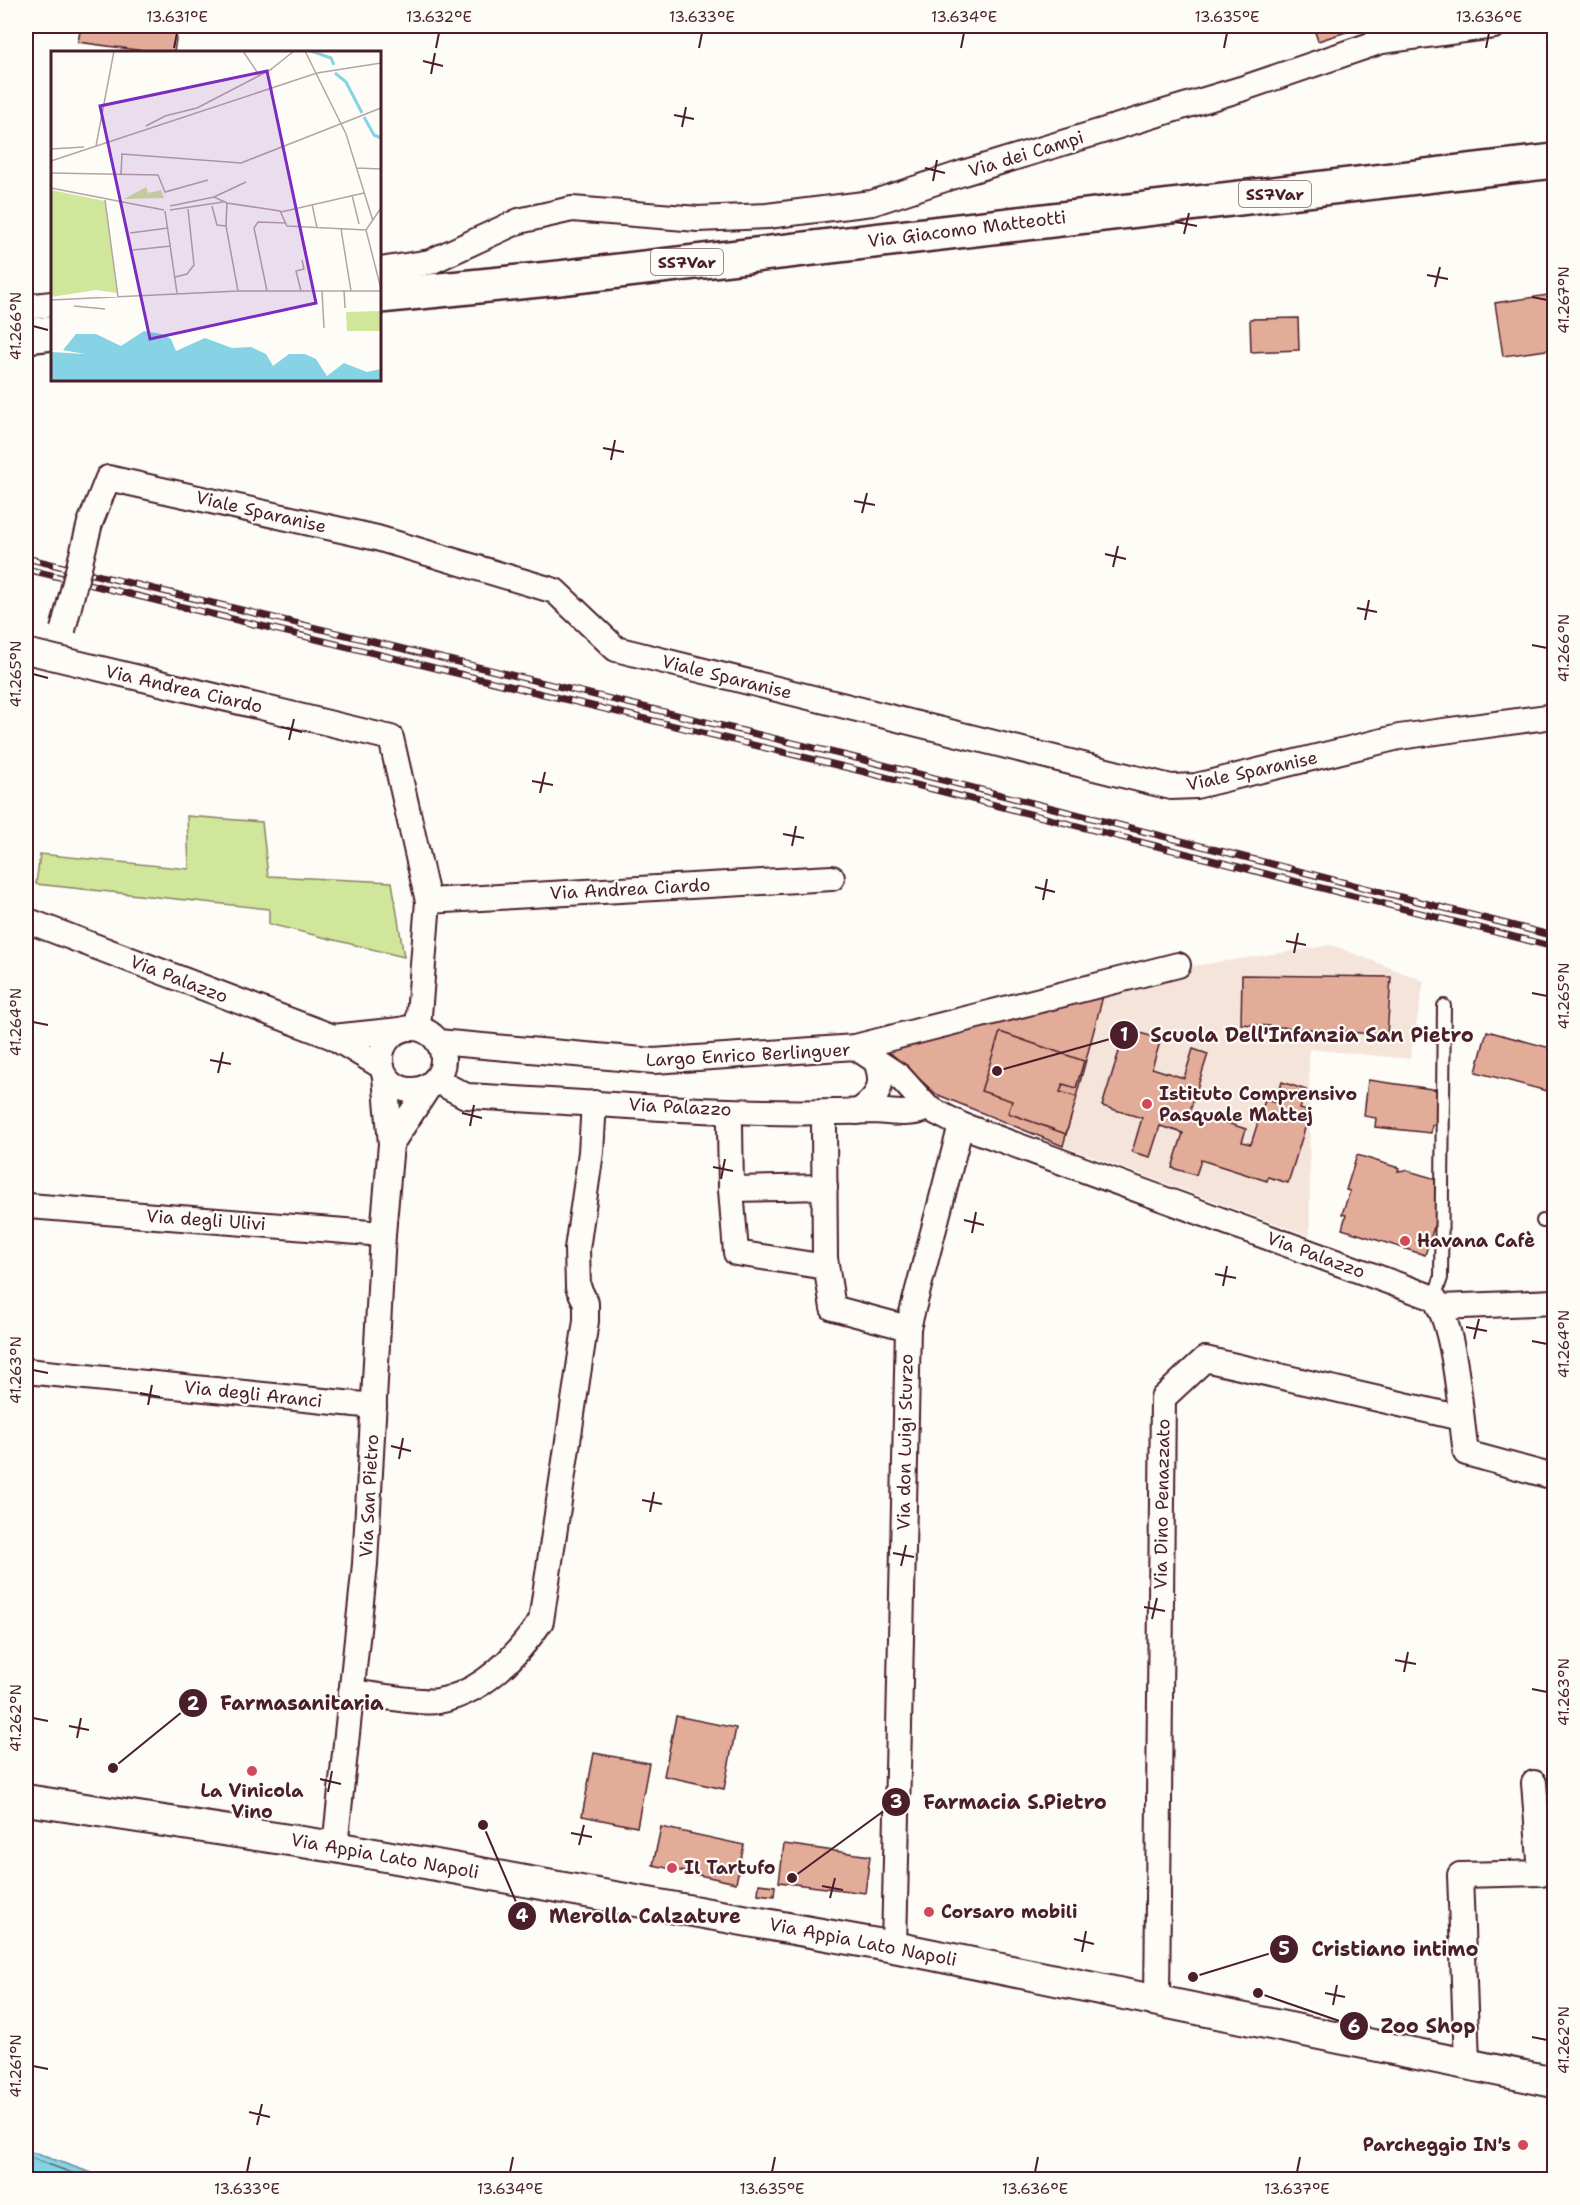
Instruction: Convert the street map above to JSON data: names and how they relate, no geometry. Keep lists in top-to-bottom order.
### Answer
{
  "streets": {
    "main road": ["SS7Var", "Via Giacomo Matteotti"],
    "street": [
      "Via dei Campi",
      "Viale Sparanise",
      "Via Andrea Ciardo",
      "Via Palazzo",
      "Largo Enrico Berlinguer",
      "Via degli Ulivi",
      "Via degli Aranci",
      "Via don Luigi Sturzo",
      "Via San Pietro",
      "Via Dino Penazzato",
      "Via Appia Lato Napoli"
    ]
  },
  "crossings": [
    ["Viale Sparanise", "Via Andrea Ciardo"],
    ["Via Andrea Ciardo", "Via Palazzo"],
    ["Via Andrea Ciardo", "Largo Enrico Berlinguer"],
    ["Via Andrea Ciardo", "Via San Pietro"],
    ["Via Palazzo", "Largo Enrico Berlinguer"],
    ["Via Palazzo", "Via don Luigi Sturzo"],
    ["Via Palazzo", "Via San Pietro"],
    ["Largo Enrico Berlinguer", "Via San Pietro"],
    ["Via degli Ulivi", "Via San Pietro"],
    ["Via degli Aranci", "Via San Pietro"],
    ["Via don Luigi Sturzo", "Via Appia Lato Napoli"],
    ["Via San Pietro", "Via Appia Lato Napoli"],
    ["Via Dino Penazzato", "Via Appia Lato Napoli"]
  ],
  "places": [
    "Scuola Dell'Infanzia San Pietro",
    "Istituto Comprensivo Pasquale Mattej",
    "Havana Cafè",
    "Farmasanitaria",
    "La Vinicola Vino",
    "Merolla Calzature",
    "Il Tartufo",
    "Farmacia S.Pietro",
    "Corsaro mobili",
    "Cristiano intimo",
    "Zoo Shop",
    "Parcheggio IN's"
  ],
  "coordinates": [
    "13.631°E",
    "13.632°E",
    "13.633°E",
    "13.634°E",
    "13.635°E",
    "13.636°E",
    "41.267°N",
    "41.266°N",
    "41.265°N",
    "41.264°N",
    "41.263°N",
    "41.262°N",
    "41.261°N",
    "13.637°E"
  ]
}
